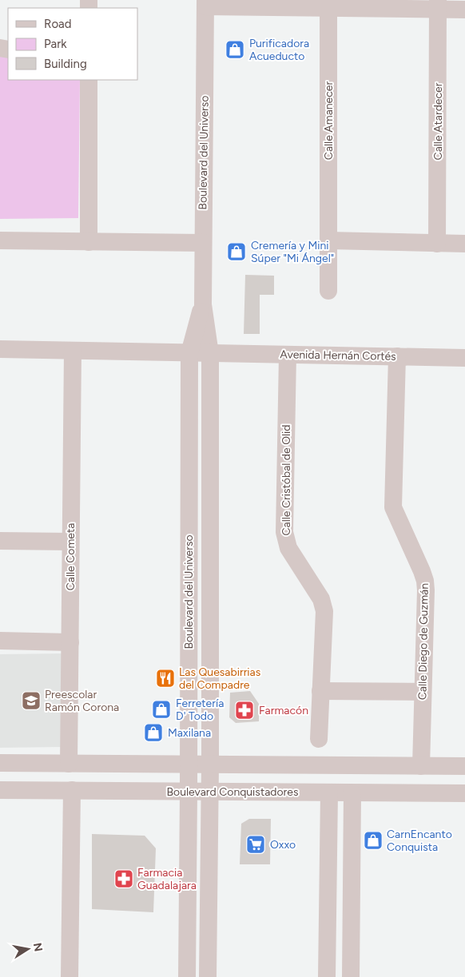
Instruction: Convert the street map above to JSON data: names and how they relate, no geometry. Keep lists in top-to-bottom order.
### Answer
{
  "streets": {
    "street": [
      "Calle Amanecer",
      "Calle Atardecer",
      "Boulevard del Universo",
      "Avenida Hernán Cortés",
      "Calle Cristóbal de Olid",
      "Calle Cometa",
      "Calle Diego de Guzmán",
      "Boulevard Conquistadores"
    ]
  },
  "crossings": [
    ["Boulevard del Universo", "Avenida Hernán Cortés"],
    ["Boulevard del Universo", "Boulevard Conquistadores"],
    ["Avenida Hernán Cortés", "Calle Cristóbal de Olid"],
    ["Avenida Hernán Cortés", "Calle Cometa"],
    ["Avenida Hernán Cortés", "Calle Diego de Guzmán"]
  ],
  "places": {
    "shop": [
      "Purificadora Acueducto",
      "Cremería y Mini Súper \"Mi Ángel\"",
      "Ferretería D' Todo",
      "Maxilana",
      "CarnEncanto Conquista"
    ],
    "restaurant": ["Las Quesabirrias del Compadre"],
    "school or university": ["Preescolar Ramón Corona"],
    "pharmacy": ["Farmacón", "Farmacia Guadalajara"],
    "supermarket": ["Oxxo"]
  },
  "legend": ["Road", "Park", "Building"],
  "north": "right"
}
